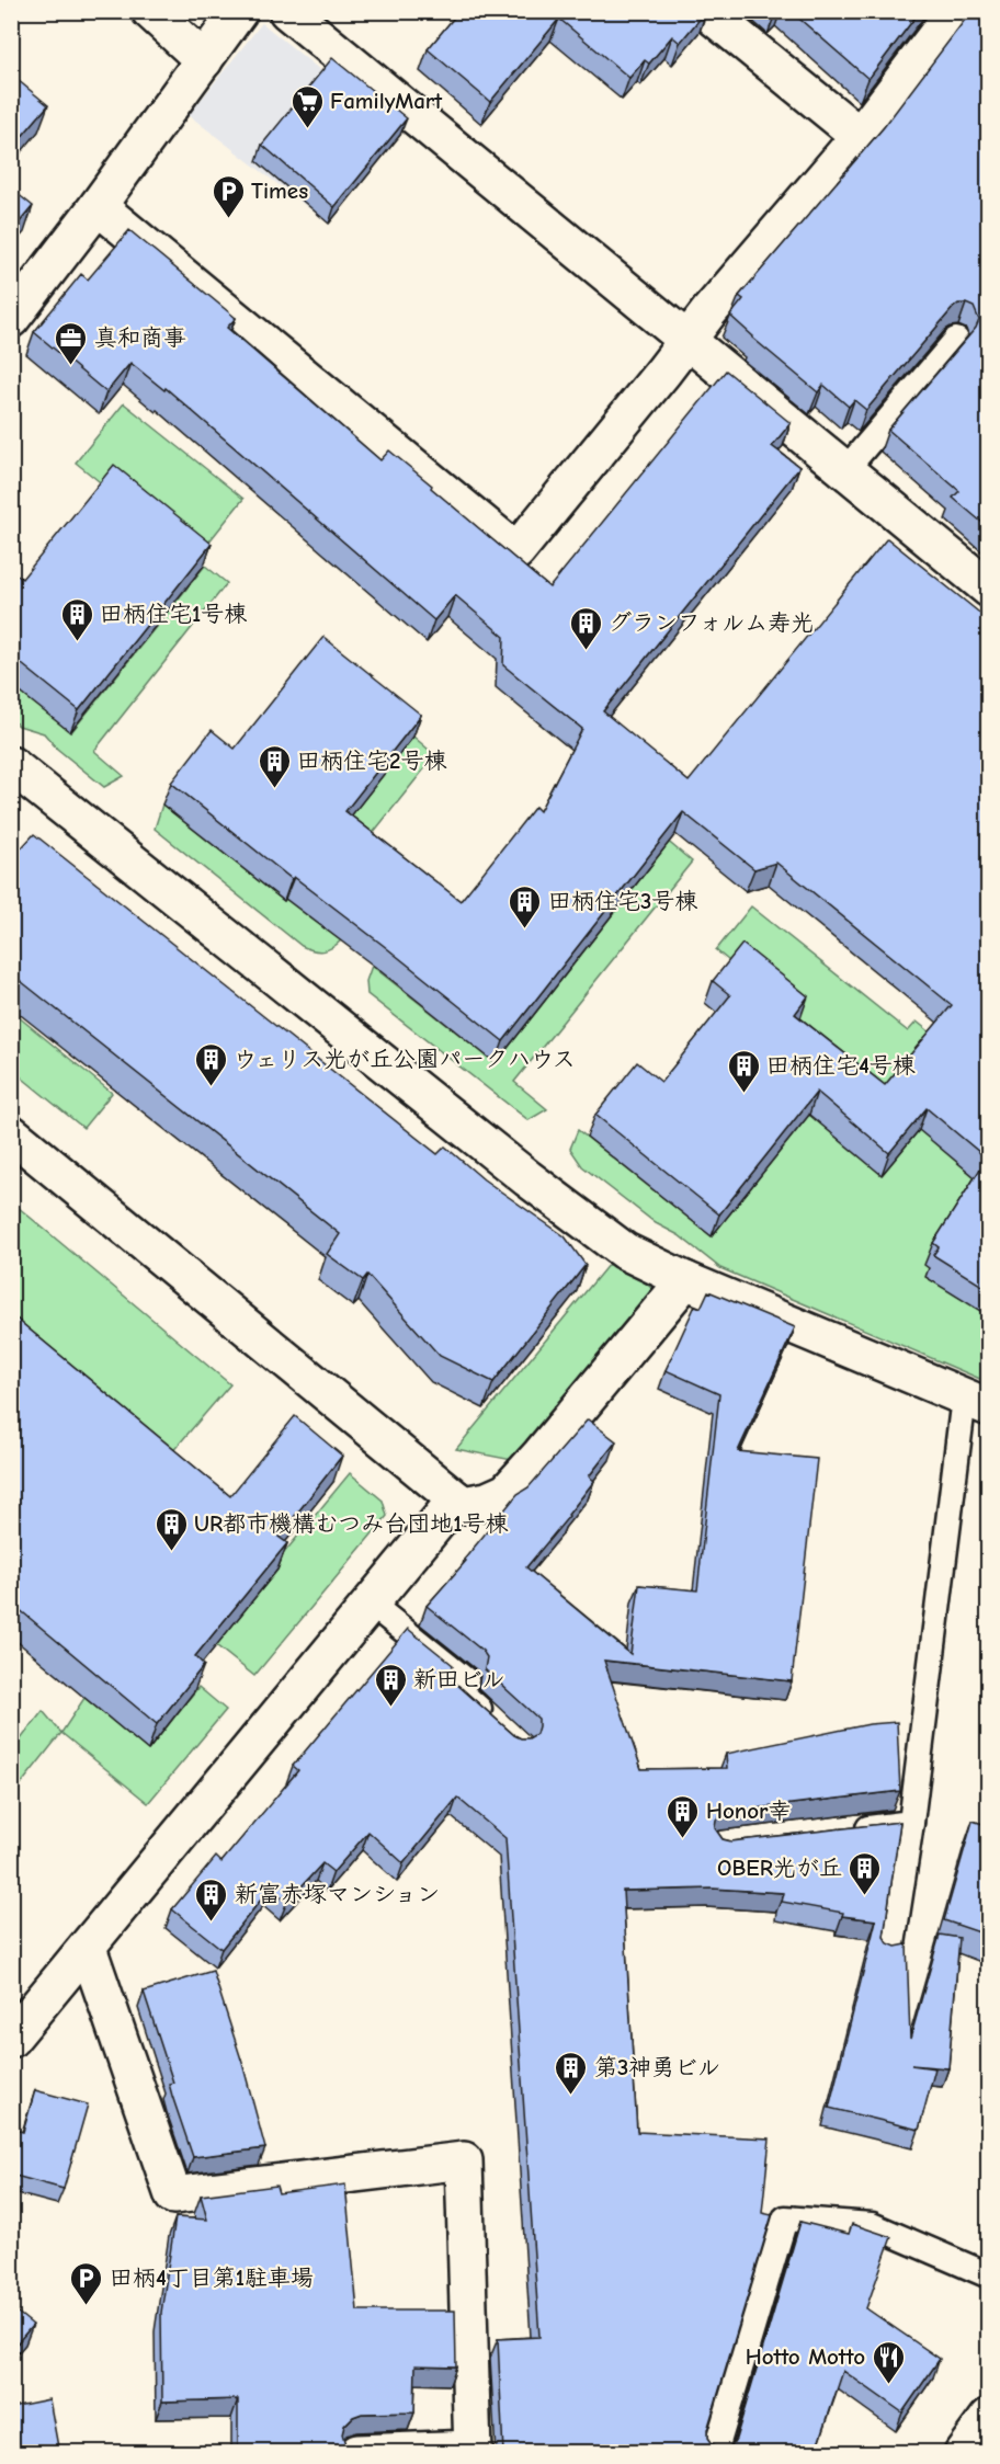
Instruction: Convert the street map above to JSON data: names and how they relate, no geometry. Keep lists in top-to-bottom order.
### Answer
{
  "places": {
    "supermarket": ["FamilyMart"],
    "parking": ["Times", "田柄4丁目第1駐車場"],
    "office": ["真和商事"],
    "building": [
      "田柄住宅1号棟",
      "グランフォルム寿光",
      "田柄住宅2号棟",
      "田柄住宅3号棟",
      "ウェリス光が丘公園パークハウス",
      "田柄住宅4号棟",
      "UR都市機構むつみ台団地1号棟",
      "新田ビル",
      "Honor幸",
      "OBER光が丘",
      "新富赤塚マンション",
      "第3神勇ビル"
    ],
    "restaurant": ["Hotto Motto"]
  }
}
